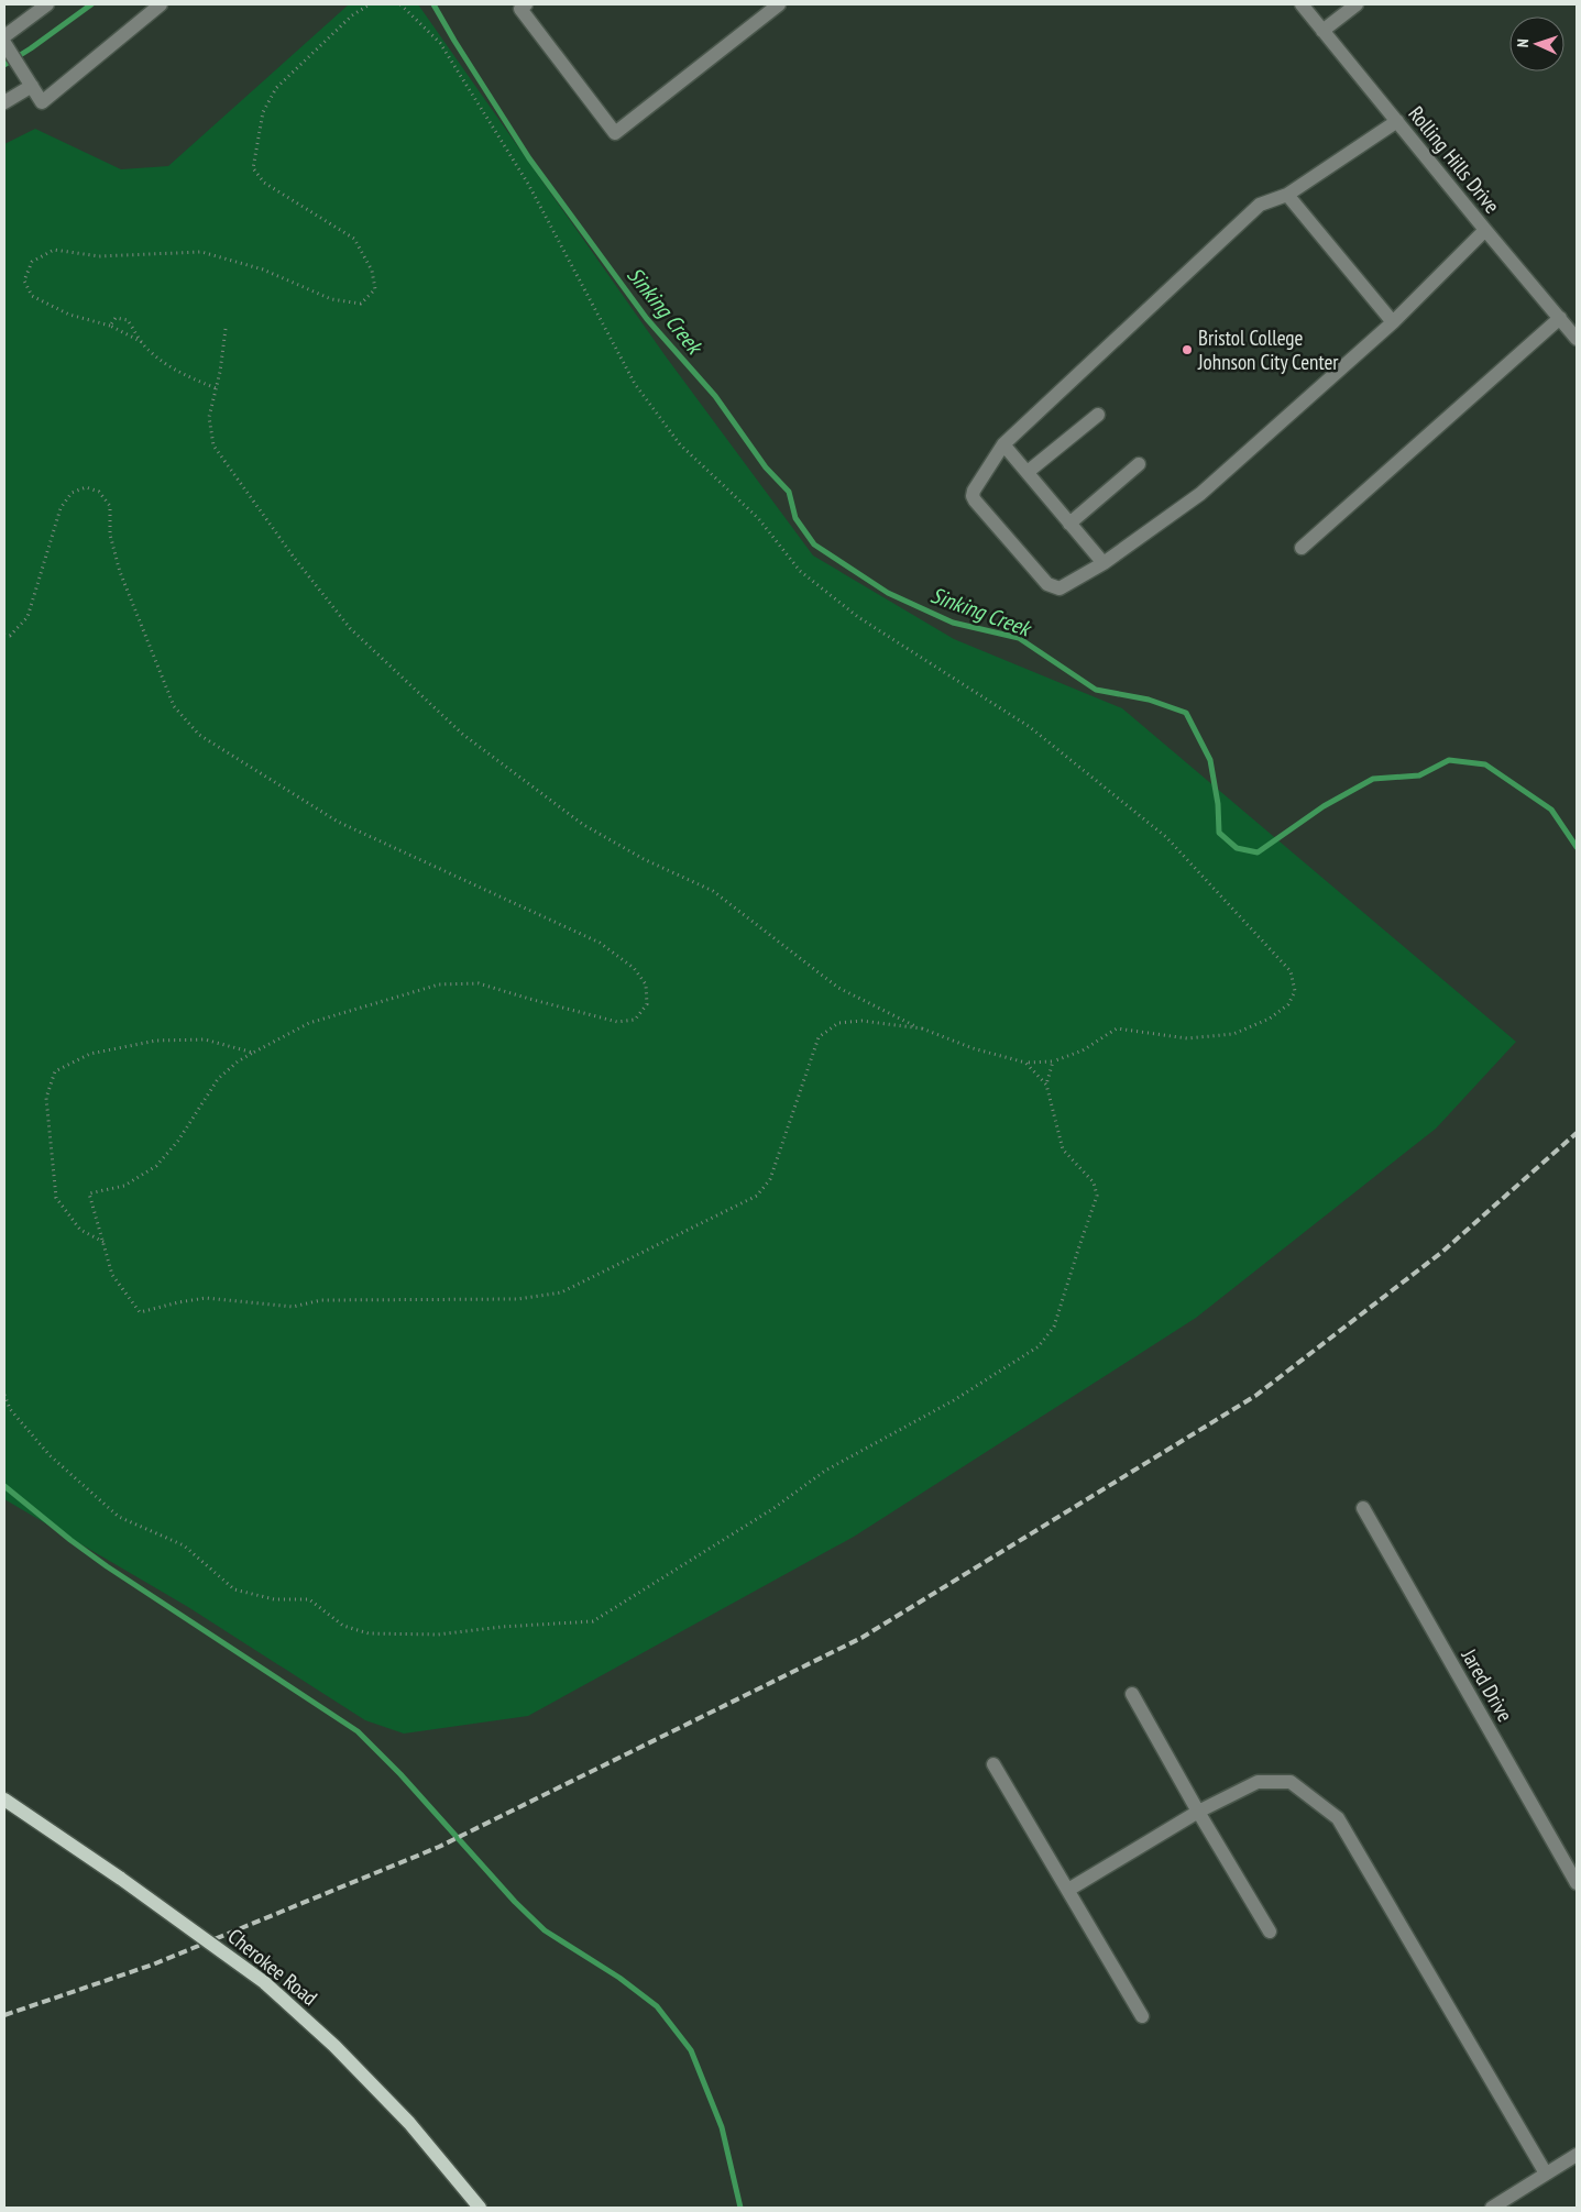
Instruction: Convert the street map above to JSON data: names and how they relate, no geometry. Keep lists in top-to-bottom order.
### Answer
{
  "streets": {
    "main road": ["Cherokee Road"],
    "street": ["Rolling Hills Drive", "Jared Drive"]
  },
  "water": ["Sinking Creek"],
  "places": ["Bristol College Johnson City Center"],
  "north": "left"
}
